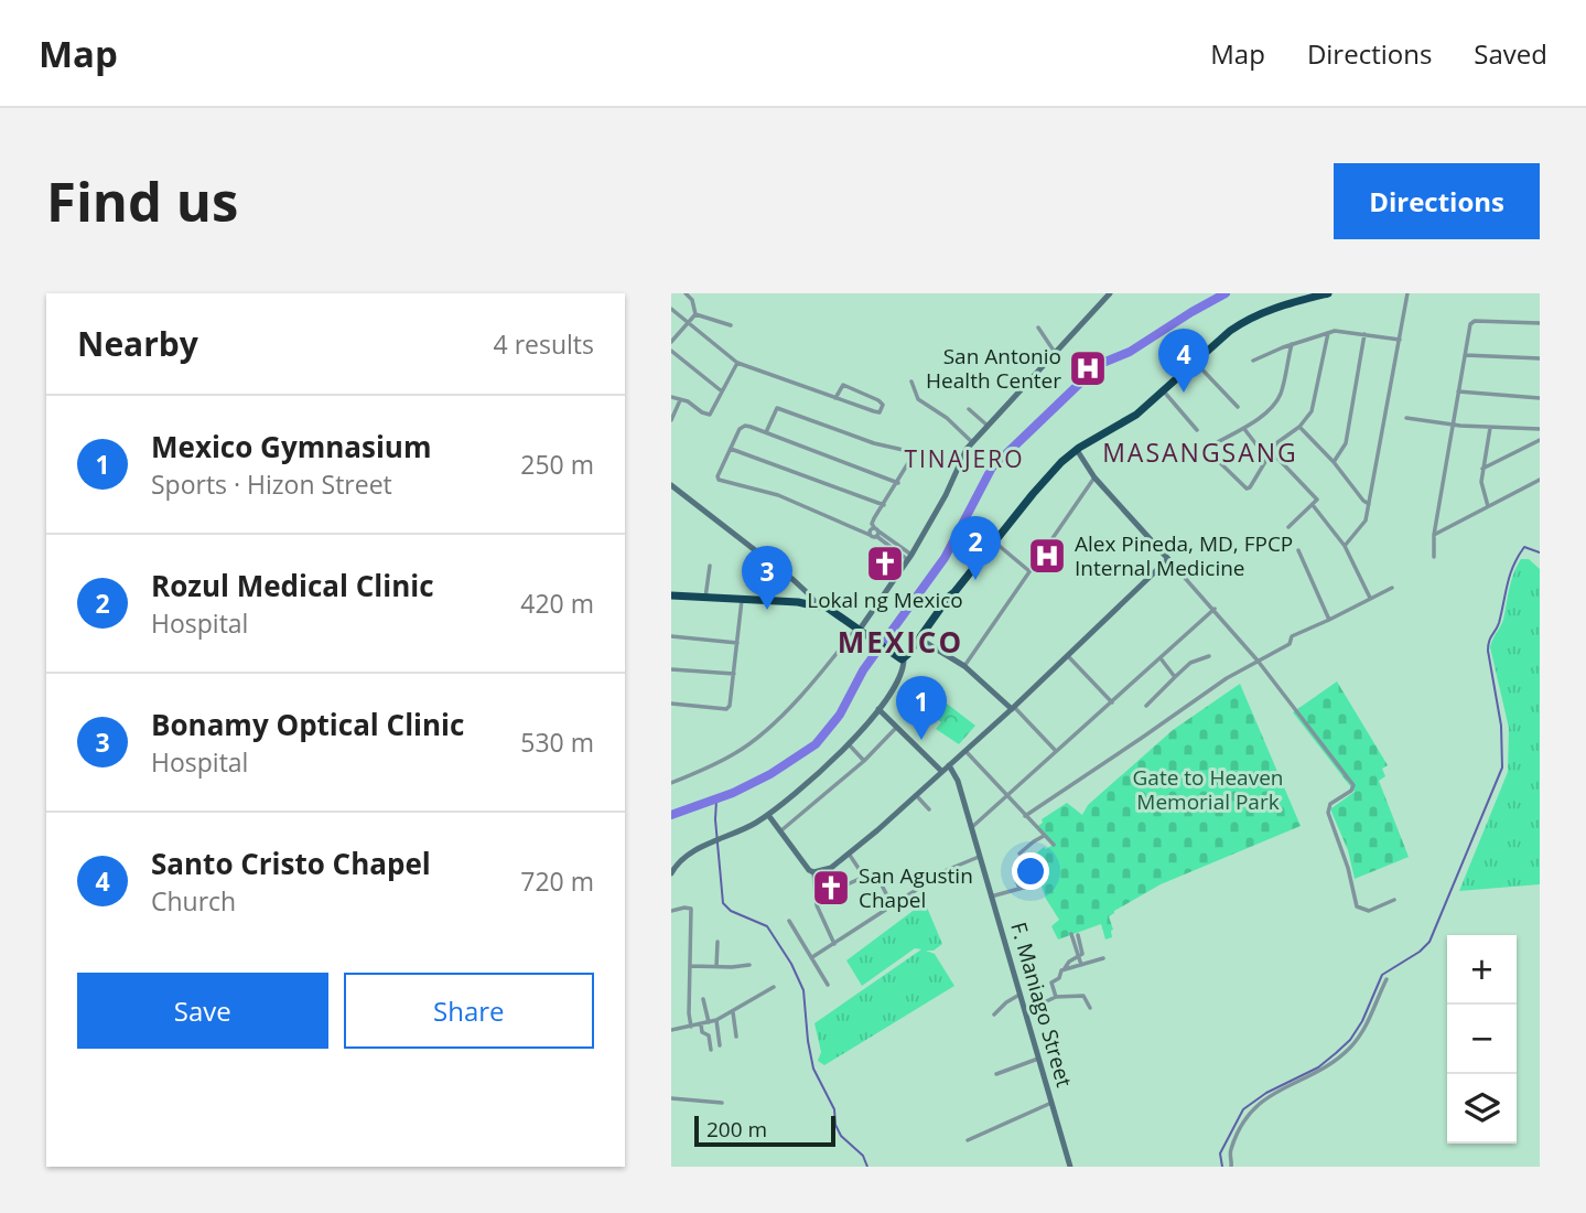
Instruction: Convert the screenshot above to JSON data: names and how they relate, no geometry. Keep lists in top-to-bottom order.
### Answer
{
  "streets": {
    "main road": ["F. Maniago Street"]
  },
  "districts": ["MASANGSANG", "TINAJERO", "MEXICO"],
  "parks": ["Gate to Heaven Memorial Park"],
  "places": {
    "hospital": ["San Antonio Health Center", "Alex Pineda, MD, FPCP Internal Medicine"],
    "church": ["Lokal ng Mexico", "San Agustin Chapel"]
  },
  "scale_bar": "200 m",
  "page": {
    "header": "Map",
    "nav": ["Map", "Directions", "Saved"],
    "buttons": [
      "Directions",
      ["Save", "Share"]
    ],
    "title": "Find us",
    "heading": ["Nearby", "4 results"],
    "pins": [
      "4",
      "2",
      "3",
      "1"
    ],
    "list": [
      {
        "mark": "1",
        "name": "Mexico Gymnasium",
        "note": "Sports · Hizon Street",
        "value": "250 m"
      },
      {
        "mark": "2",
        "name": "Rozul Medical Clinic",
        "note": "Hospital",
        "value": "420 m"
      },
      {
        "mark": "3",
        "name": "Bonamy Optical Clinic",
        "note": "Hospital",
        "value": "530 m"
      },
      {
        "mark": "4",
        "name": "Santo Cristo Chapel",
        "note": "Church",
        "value": "720 m"
      }
    ],
    "map_buttons": ["+", "−"],
    "scale": "200 m"
  }
}
